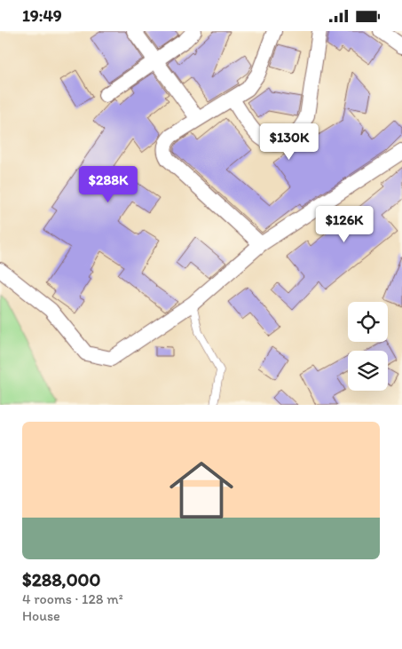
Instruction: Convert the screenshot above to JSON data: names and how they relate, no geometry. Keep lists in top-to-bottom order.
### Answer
{
  "page": {
    "status": "19:49",
    "price": ["$130K", "$288K", "$126K"],
    "list": [
      {
        "name": "$288,000",
        "note": "4 rooms · 128 m² · House"
      }
    ]
  }
}
